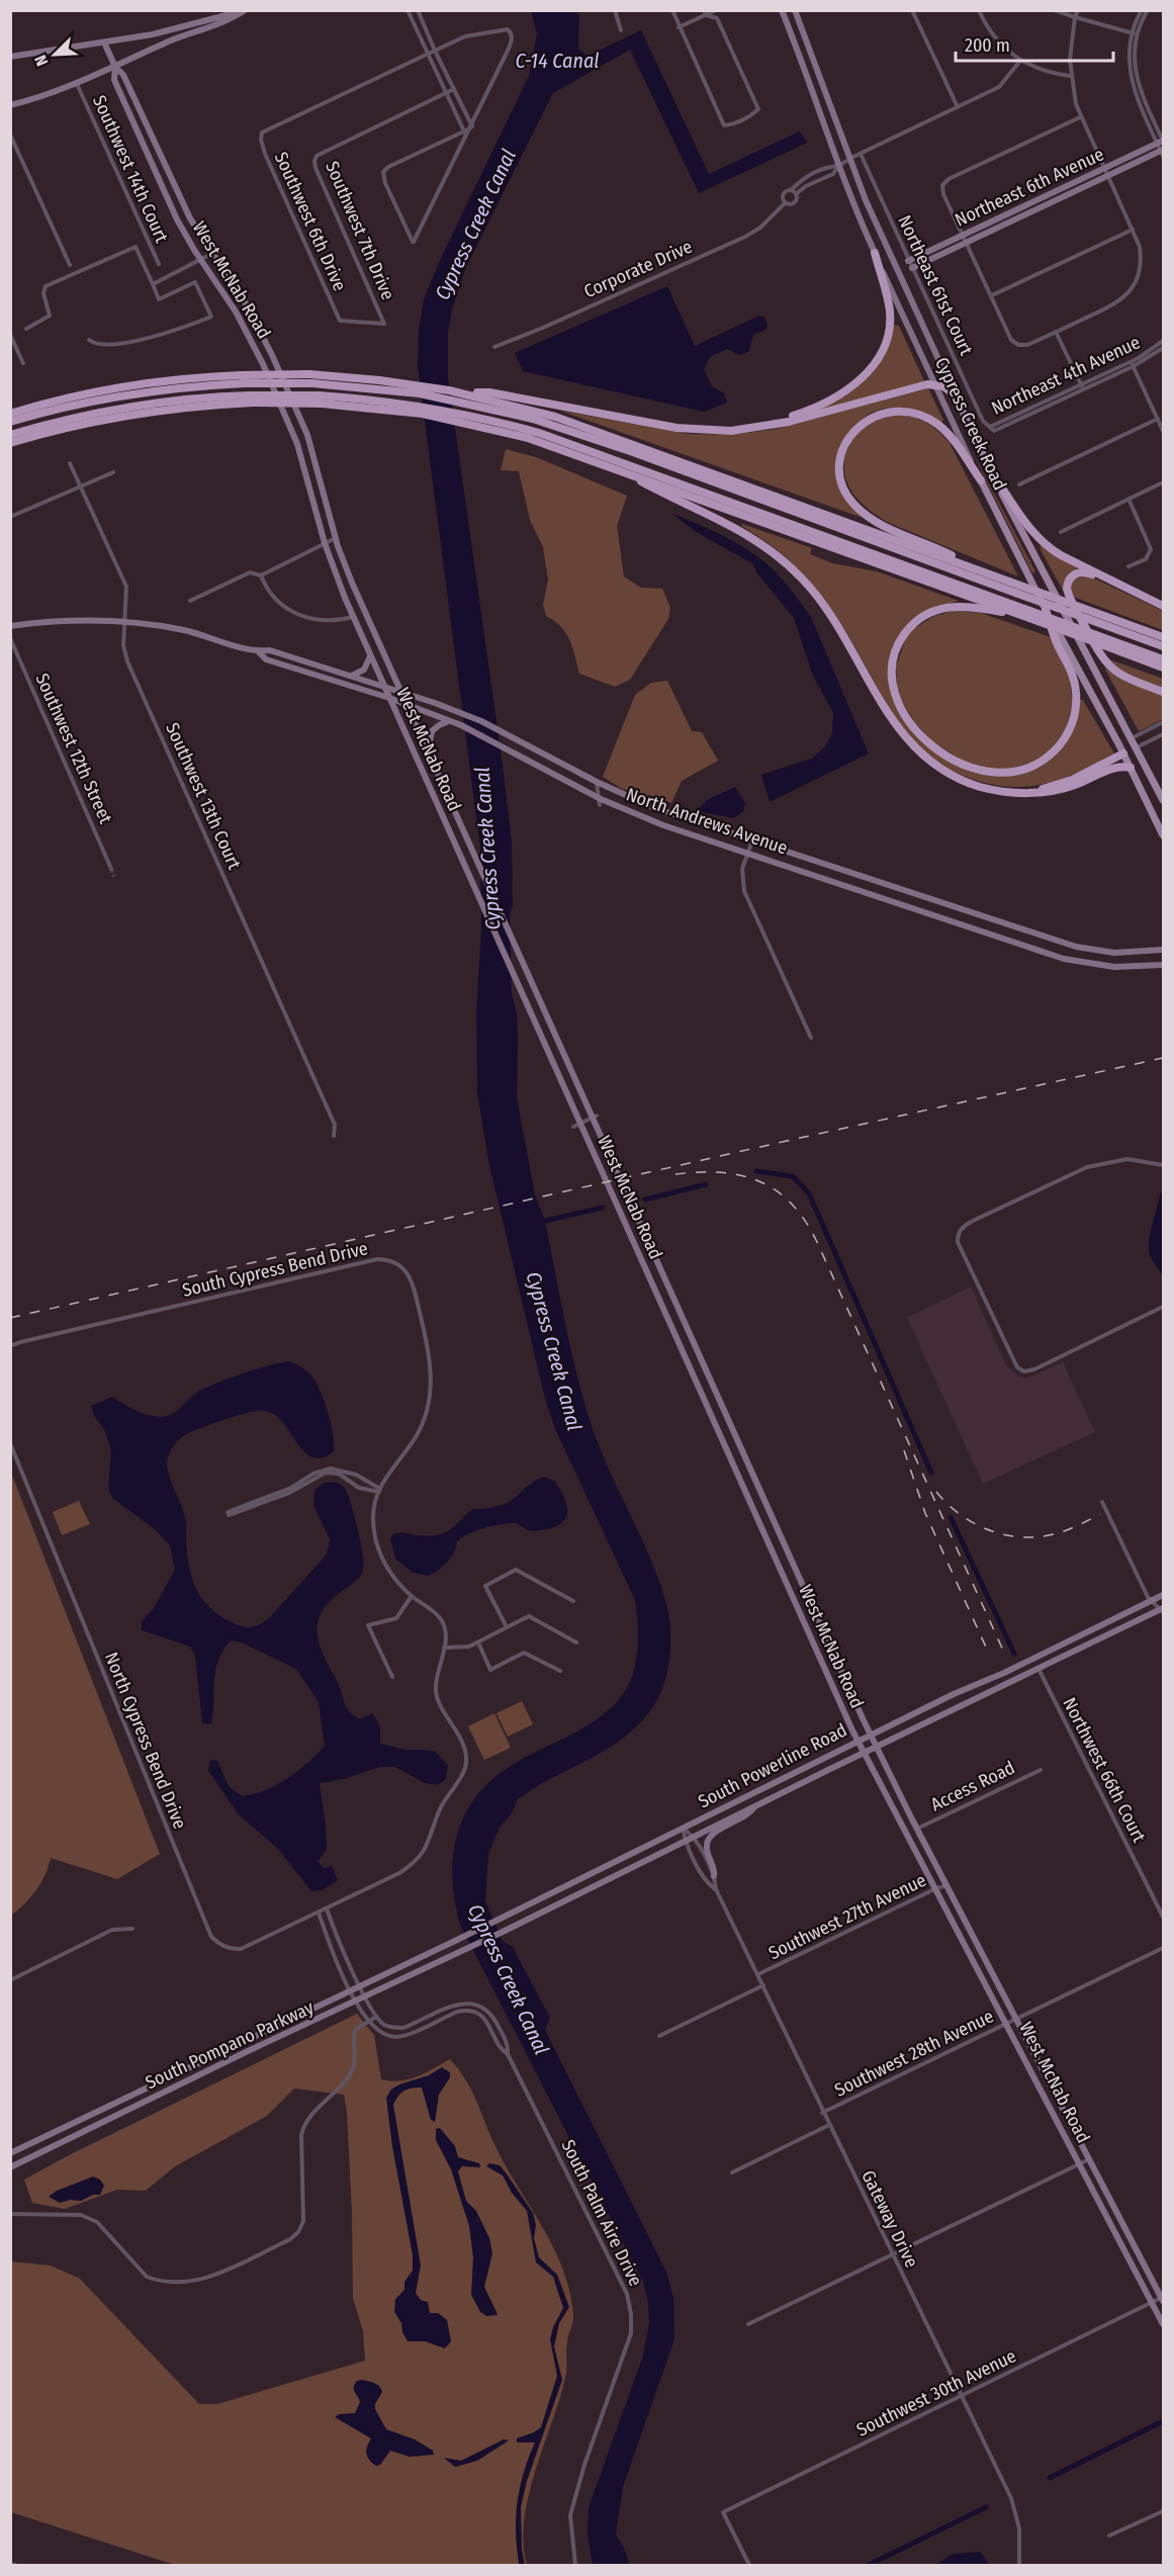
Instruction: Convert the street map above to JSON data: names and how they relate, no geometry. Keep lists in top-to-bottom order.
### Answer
{
  "streets": {
    "main road": [
      "Northeast 6th Avenue",
      "West McNab Road",
      "Cypress Creek Road",
      "North Andrews Avenue",
      "South Powerline Road",
      "South Pompano Parkway"
    ],
    "street": [
      "Southwest 14th Court",
      "Southwest 6th Drive",
      "Southwest 7th Drive",
      "Corporate Drive",
      "Northeast 61st Court",
      "Northeast 4th Avenue",
      "Southwest 12th Street",
      "Southwest 13th Court",
      "South Cypress Bend Drive",
      "North Cypress Bend Drive",
      "Northwest 66th Court",
      "Access Road",
      "Southwest 27th Avenue",
      "Southwest 28th Avenue",
      "South Palm Aire Drive",
      "Gateway Drive",
      "Southwest 30th Avenue"
    ]
  },
  "crossings": [
    ["Northeast 6th Avenue", "Northeast 61st Court"],
    ["Southwest 6th Drive", "Southwest 7th Drive"],
    ["West McNab Road", "North Andrews Avenue"],
    ["West McNab Road", "South Powerline Road"],
    ["West McNab Road", "Access Road"],
    ["West McNab Road", "Southwest 27th Avenue"],
    ["West McNab Road", "Southwest 28th Avenue"],
    ["West McNab Road", "Southwest 30th Avenue"],
    ["Northeast 61st Court", "Northeast 4th Avenue"],
    ["Southwest 13th Court", "North Andrews Avenue"],
    ["South Cypress Bend Drive", "North Cypress Bend Drive"],
    ["South Powerline Road", "Northwest 66th Court"],
    ["South Powerline Road", "South Pompano Parkway"],
    ["South Powerline Road", "Gateway Drive"],
    ["Southwest 27th Avenue", "Gateway Drive"],
    ["South Pompano Parkway", "South Palm Aire Drive"],
    ["Southwest 28th Avenue", "Gateway Drive"],
    ["Gateway Drive", "Southwest 30th Avenue"]
  ],
  "water": ["C-14 Canal", "Cypress Creek Canal"],
  "scale_bar": "200 m",
  "north": "bottom left"
}
